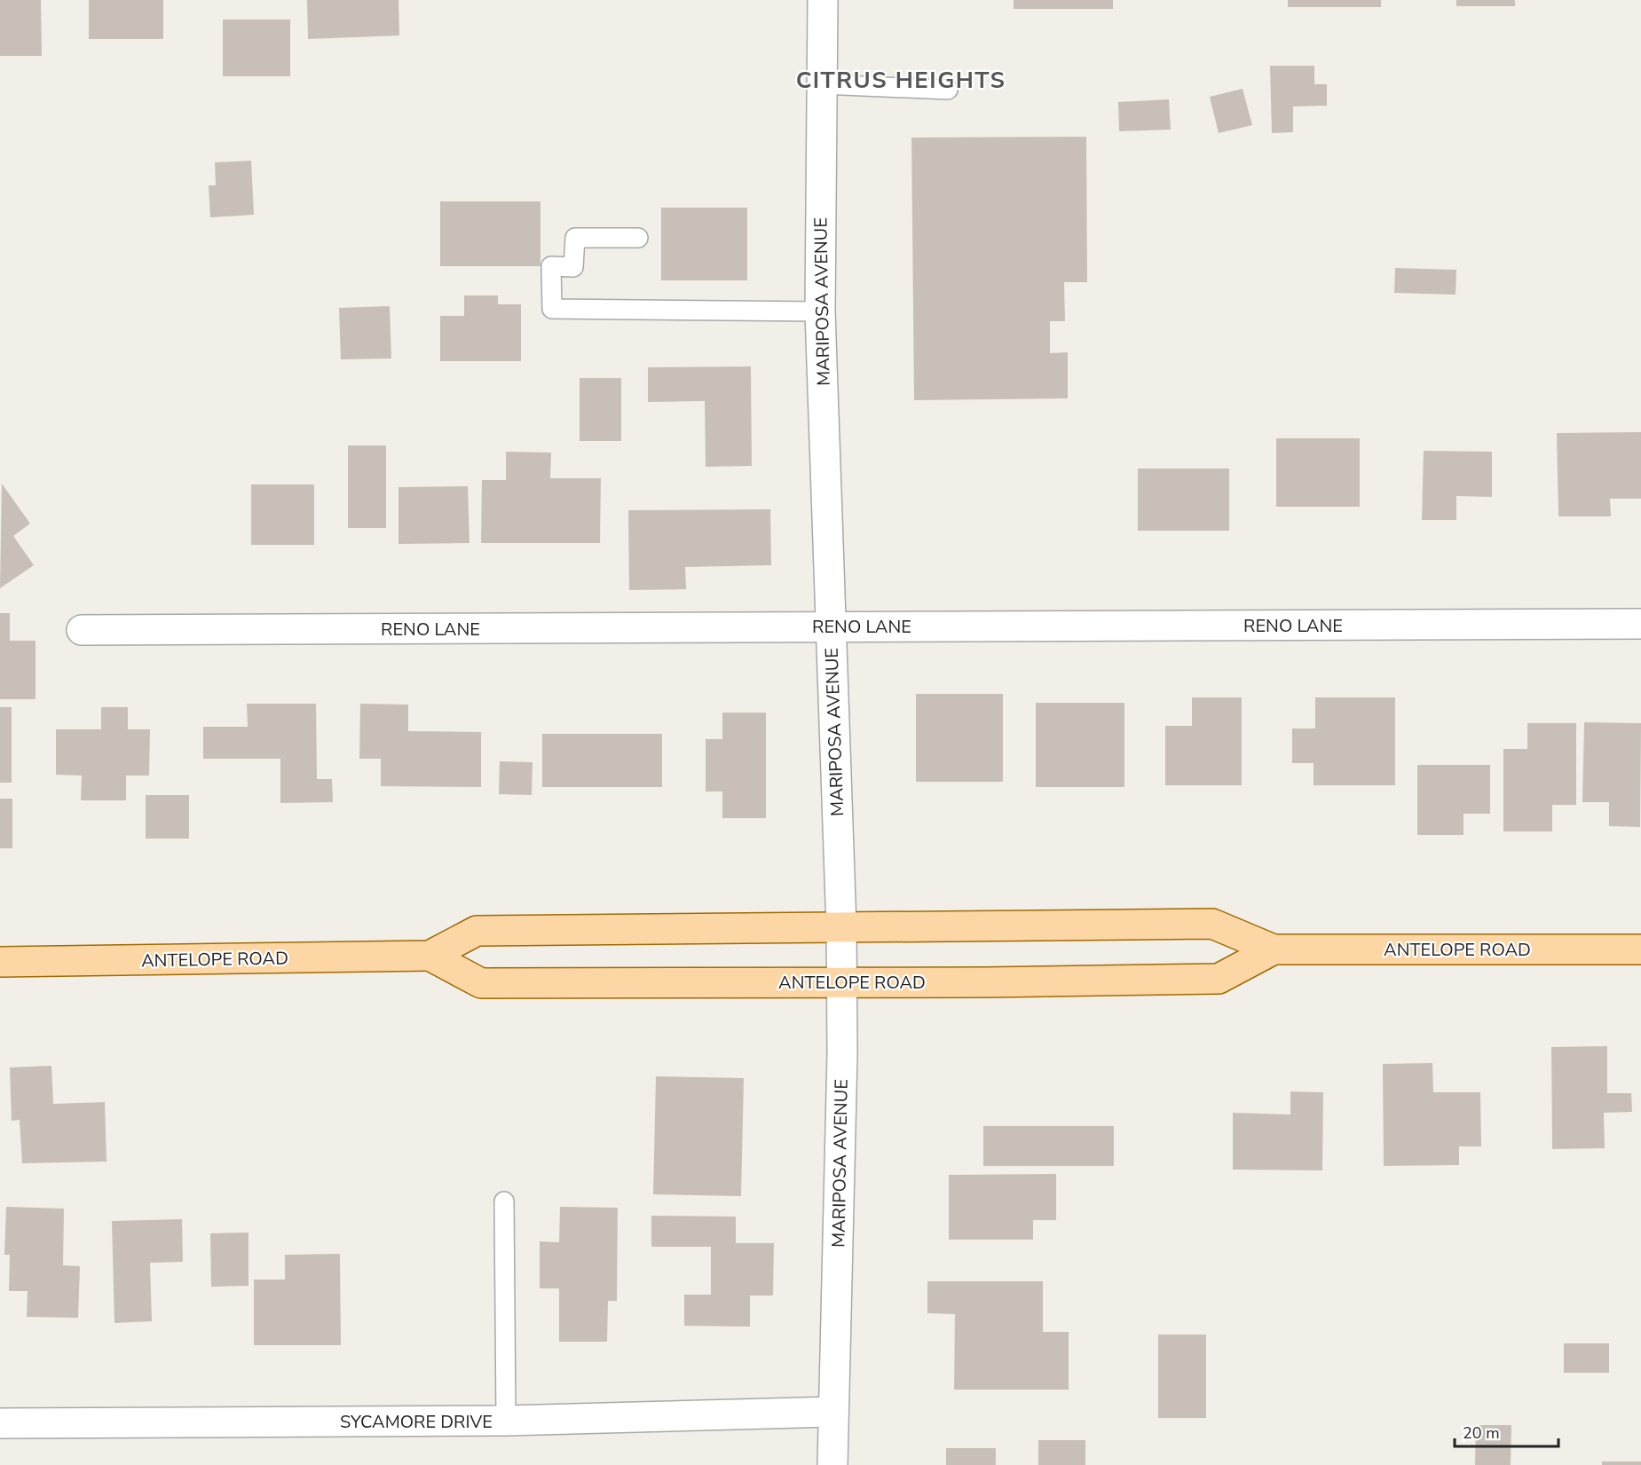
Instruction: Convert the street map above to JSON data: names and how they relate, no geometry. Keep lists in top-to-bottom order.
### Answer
{
  "streets": {
    "main road": ["ANTELOPE ROAD"],
    "street": ["MARIPOSA AVENUE", "RENO LANE", "SYCAMORE DRIVE"]
  },
  "crossings": [
    ["MARIPOSA AVENUE", "RENO LANE"],
    ["MARIPOSA AVENUE", "ANTELOPE ROAD"],
    ["MARIPOSA AVENUE", "SYCAMORE DRIVE"]
  ],
  "districts": ["CITRUS HEIGHTS"],
  "scale_bar": "20 m"
}
